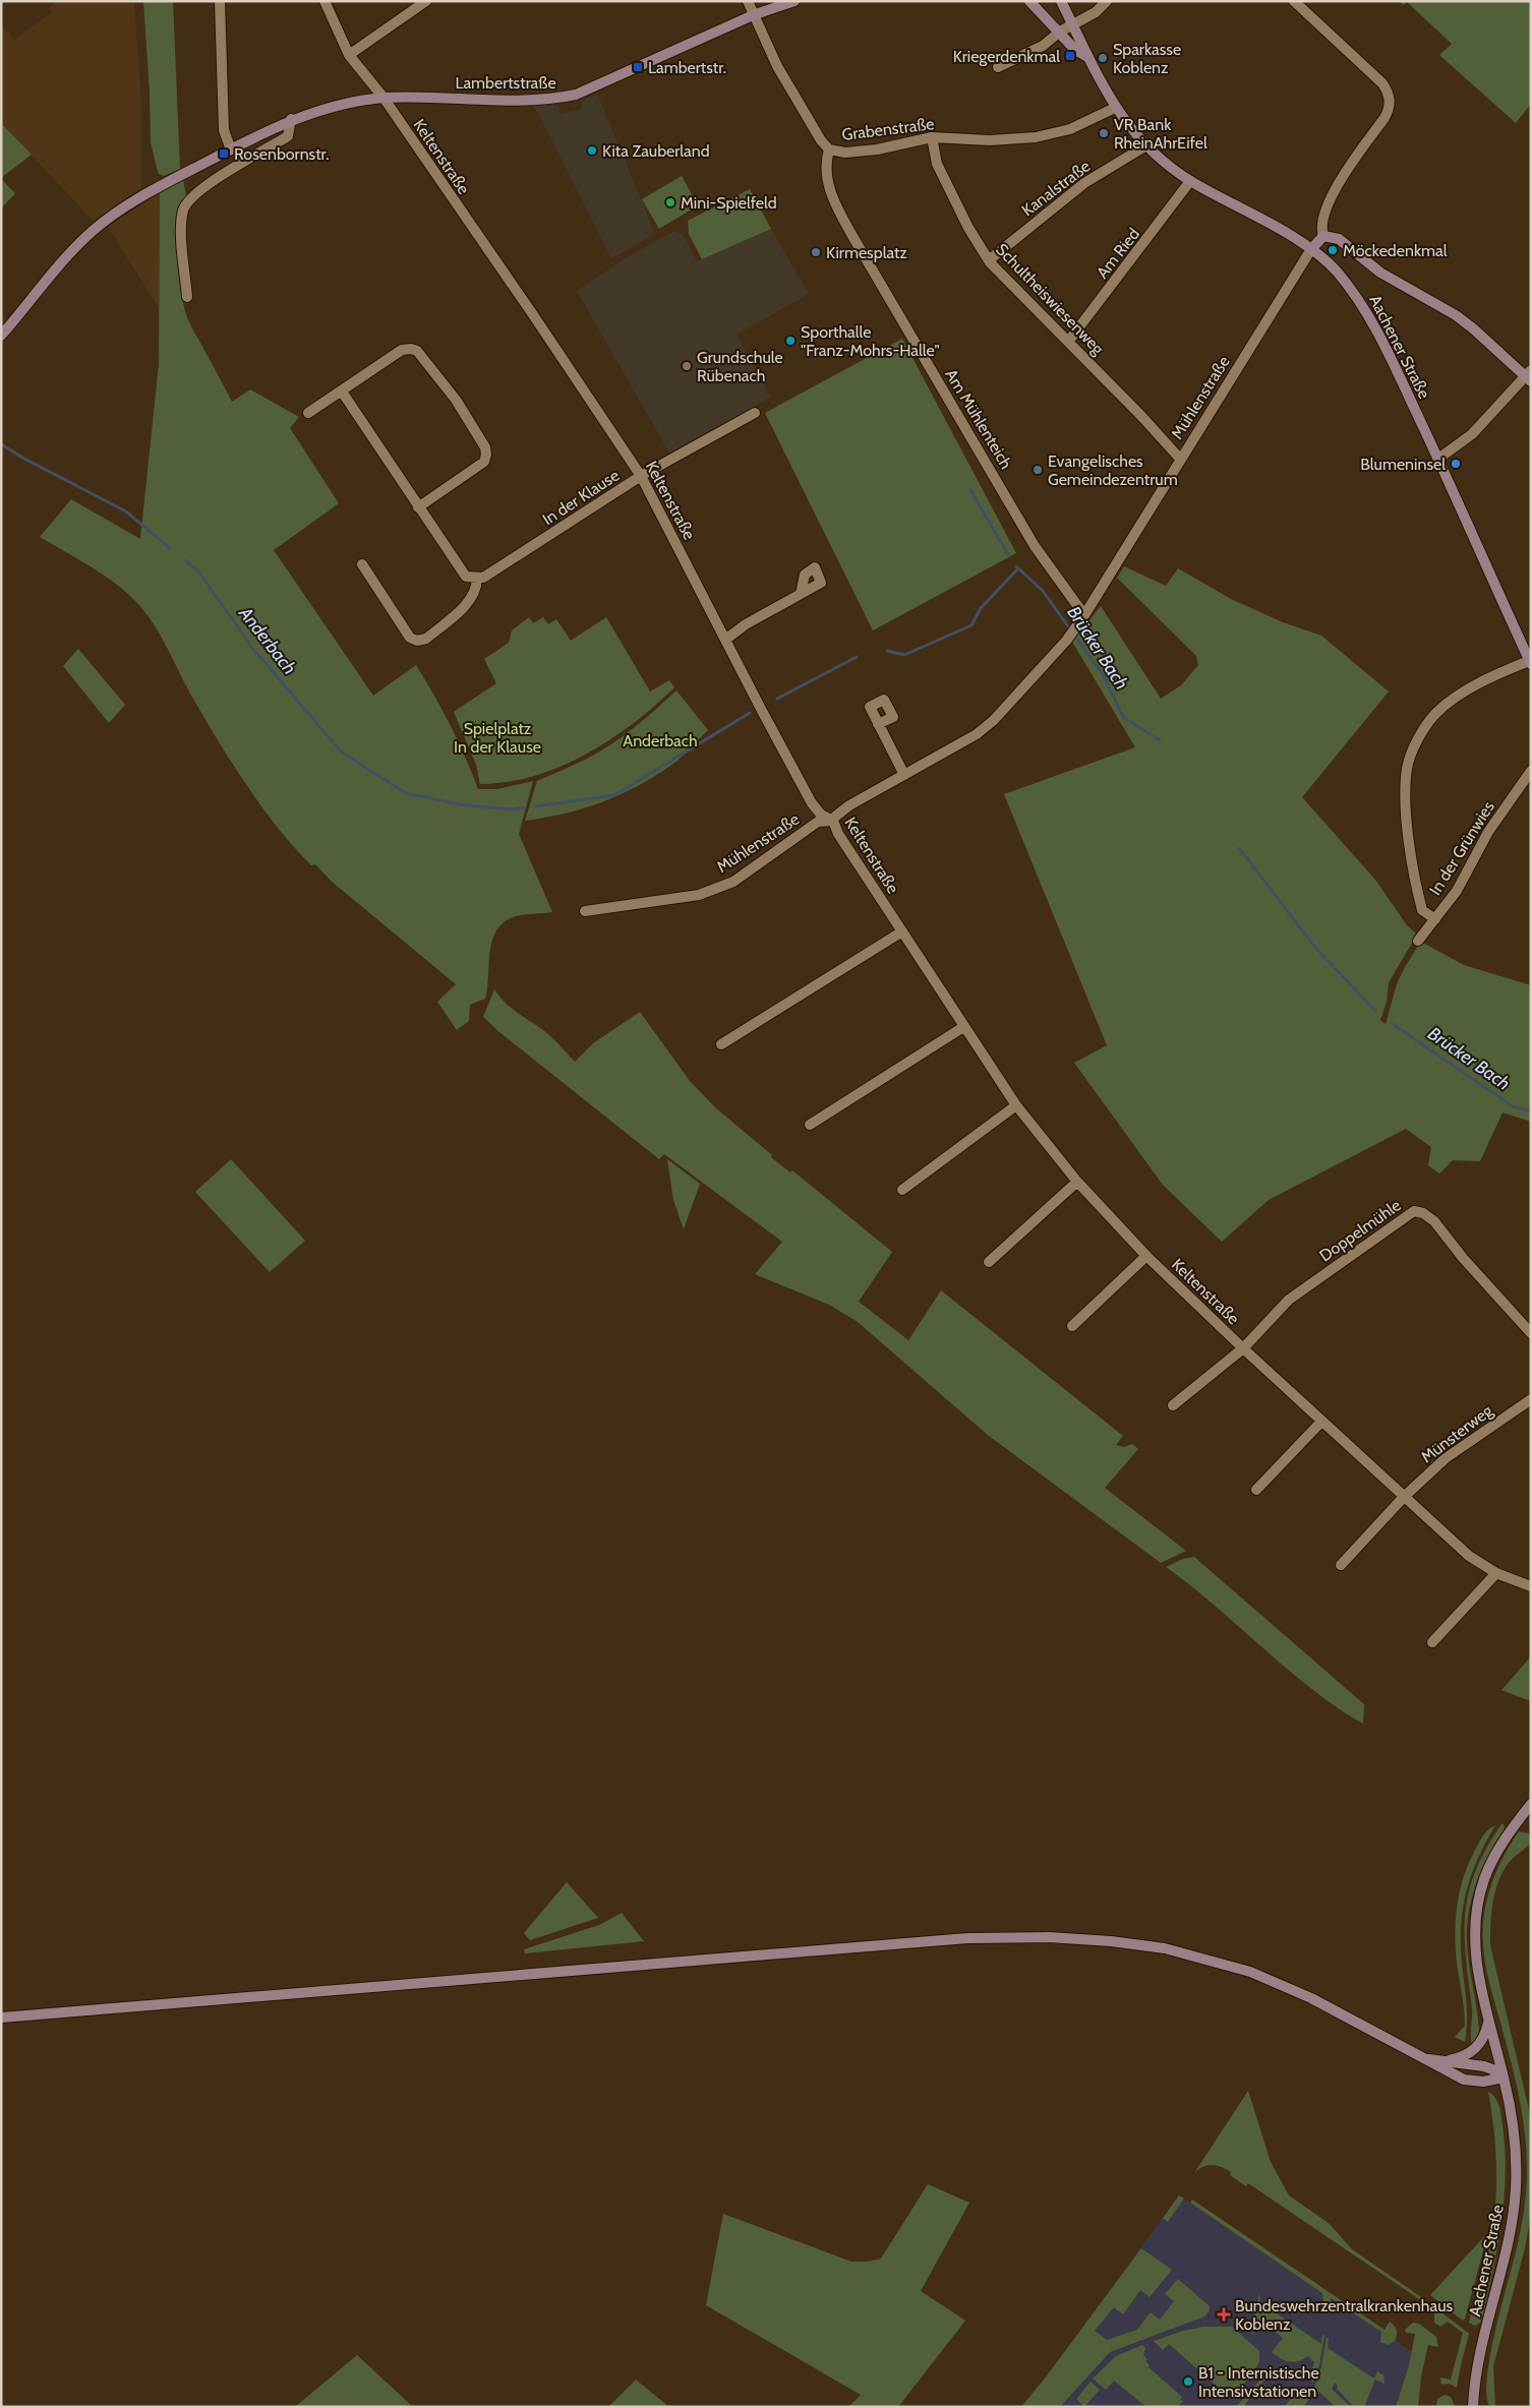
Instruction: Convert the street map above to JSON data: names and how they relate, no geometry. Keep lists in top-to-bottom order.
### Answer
{
  "streets": {
    "main road": ["Lambertstraße", "Aachener Straße"],
    "street": [
      "Grabenstraße",
      "Keltenstraße",
      "Kanalstraße",
      "Am Ried",
      "Schultheiswiesenweg",
      "Mühlenstraße",
      "Am Mühlenteich",
      "In der Klause",
      "In der Grünwies",
      "Doppelmühle",
      "Münsterweg"
    ]
  },
  "crossings": [
    ["Lambertstraße", "Grabenstraße"],
    ["Lambertstraße", "Keltenstraße"],
    ["Grabenstraße", "Schultheiswiesenweg"],
    ["Grabenstraße", "Aachener Straße"],
    ["Grabenstraße", "Am Mühlenteich"],
    ["Keltenstraße", "Mühlenstraße"],
    ["Keltenstraße", "In der Klause"],
    ["Keltenstraße", "Doppelmühle"],
    ["Keltenstraße", "Münsterweg"],
    ["Kanalstraße", "Schultheiswiesenweg"],
    ["Kanalstraße", "Aachener Straße"],
    ["Am Ried", "Schultheiswiesenweg"],
    ["Am Ried", "Aachener Straße"],
    ["Schultheiswiesenweg", "Mühlenstraße"],
    ["Aachener Straße", "Mühlenstraße"],
    ["Mühlenstraße", "Am Mühlenteich"]
  ],
  "water": ["Anderbach", "Brücker Bach"],
  "parks": ["Spielplatz In der Klause", "Anderbach"],
  "places": {
    "transit": ["Kriegerdenkmal", "Lambertstr.", "Rosenbornstr."],
    "other": [
      "Sparkasse Koblenz",
      "VR Bank RheinAhrEifel",
      "Kita Zauberland",
      "Mini-Spielfeld",
      "Möckedenkmal",
      "Kirmesplatz",
      "Sporthalle \"Franz-Mohrs-Halle\"",
      "Grundschule Rübenach",
      "Blumeninsel",
      "Evangelisches Gemeindezentrum",
      "B1 - Internistische Intensivstationen"
    ],
    "health": ["Bundeswehrzentralkrankenhaus Koblenz"]
  }
}
